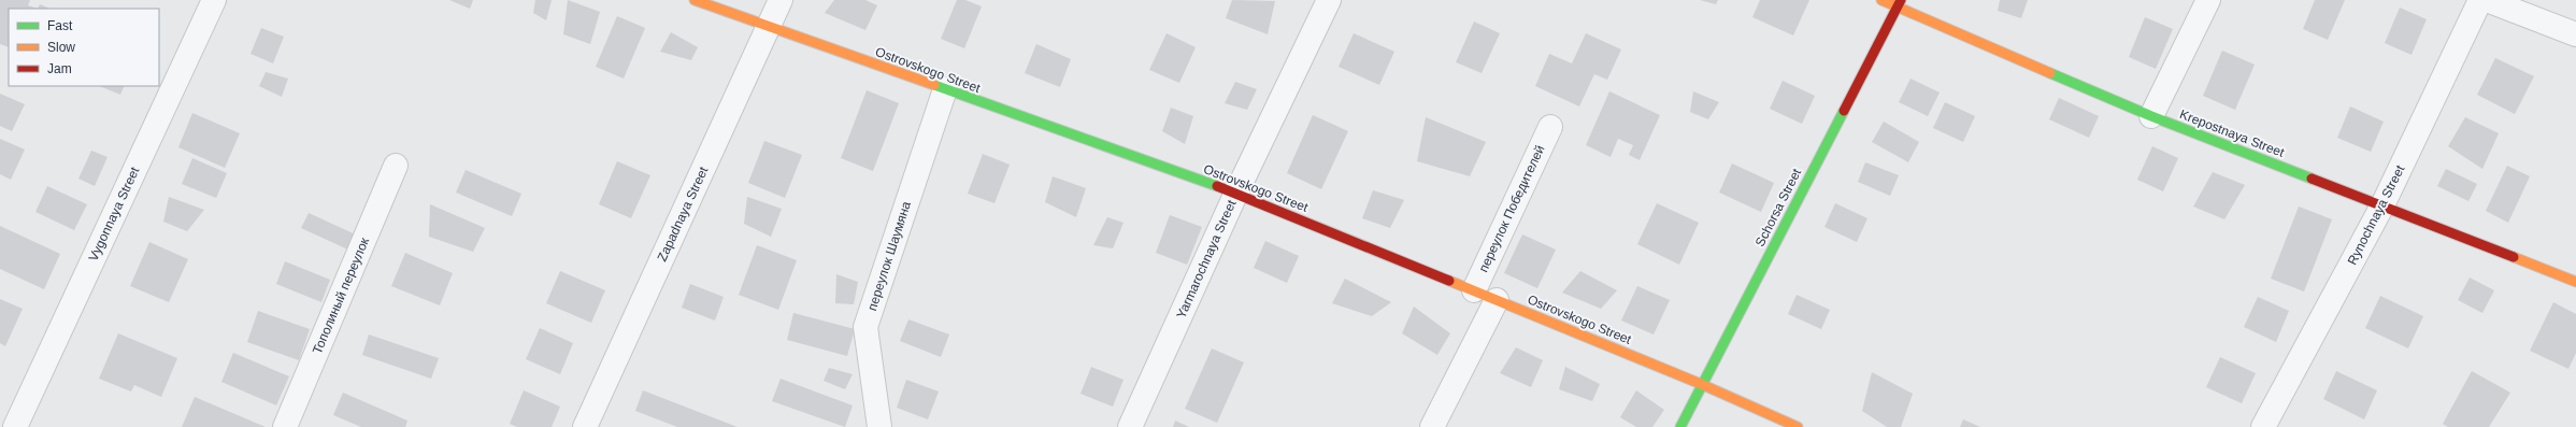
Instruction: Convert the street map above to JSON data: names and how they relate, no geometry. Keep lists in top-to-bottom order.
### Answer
{
  "streets": {
    "street": [
      "Ostrovskogo Street",
      "Krepostnaya Street",
      "Schorsa Street",
      "переулок Победителей",
      "Vygonnaya Street",
      "Zapadnaya Street",
      "Rynochnaya Street",
      "переулок Шаумяна",
      "Yarmarochnaya Street",
      "Тополиный переулок"
    ]
  },
  "crossings": [
    ["Ostrovskogo Street", "Schorsa Street"],
    ["Ostrovskogo Street", "переулок Победителей"],
    ["Ostrovskogo Street", "Zapadnaya Street"],
    ["Ostrovskogo Street", "переулок Шаумяна"],
    ["Ostrovskogo Street", "Yarmarochnaya Street"],
    ["Krepostnaya Street", "Schorsa Street"],
    ["Krepostnaya Street", "Rynochnaya Street"]
  ],
  "legend": ["Fast", "Slow", "Jam"]
}
